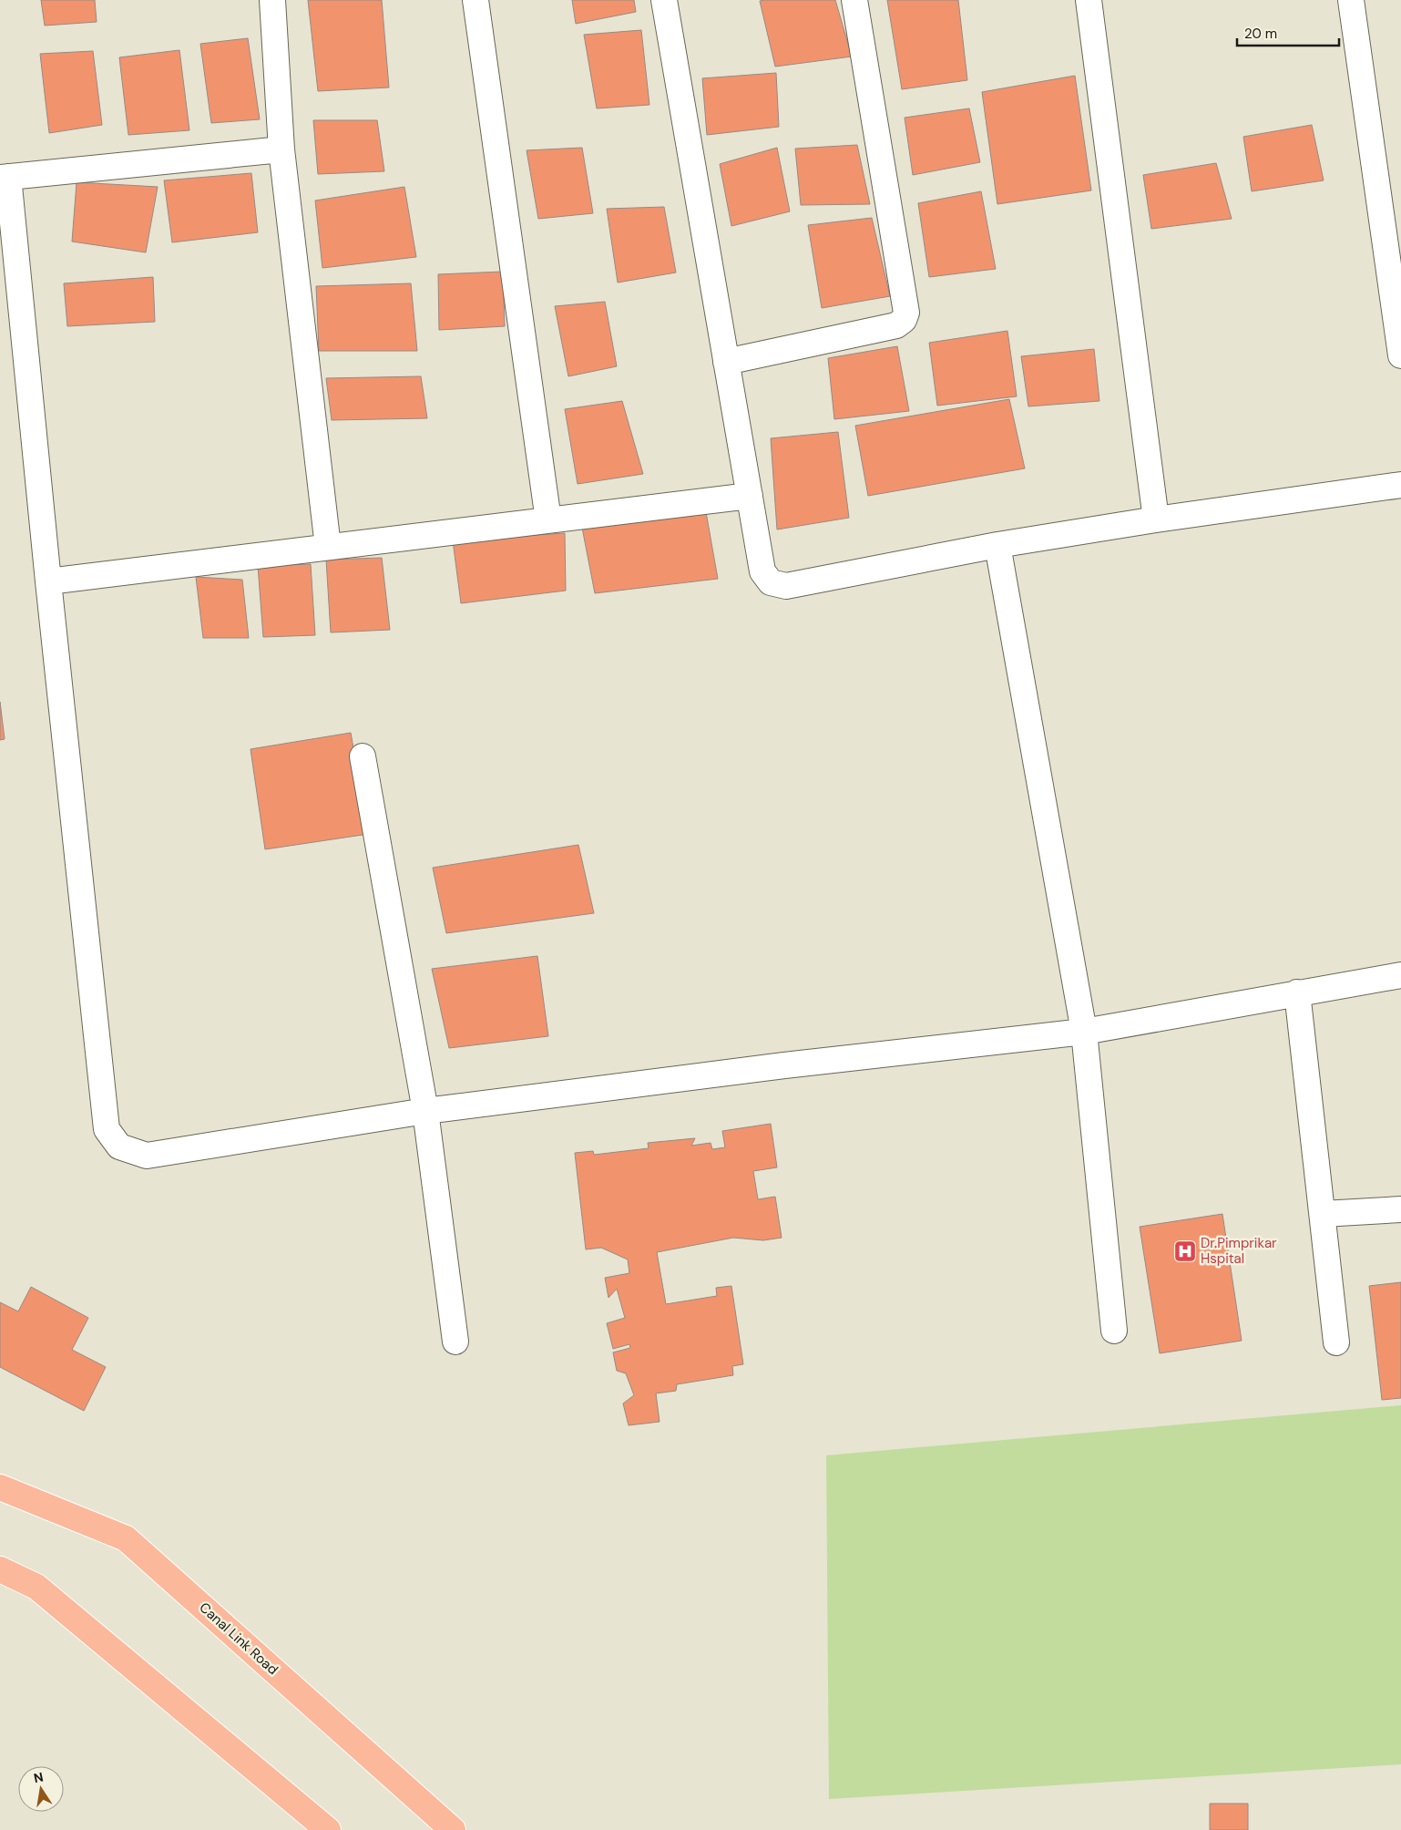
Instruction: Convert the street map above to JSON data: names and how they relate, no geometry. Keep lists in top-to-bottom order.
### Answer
{
  "streets": {
    "main road": ["Canal Link Road"]
  },
  "places": {
    "hospital": ["Dr.Pimprikar Hspital"]
  },
  "scale_bar": "20 m",
  "north": "top"
}
